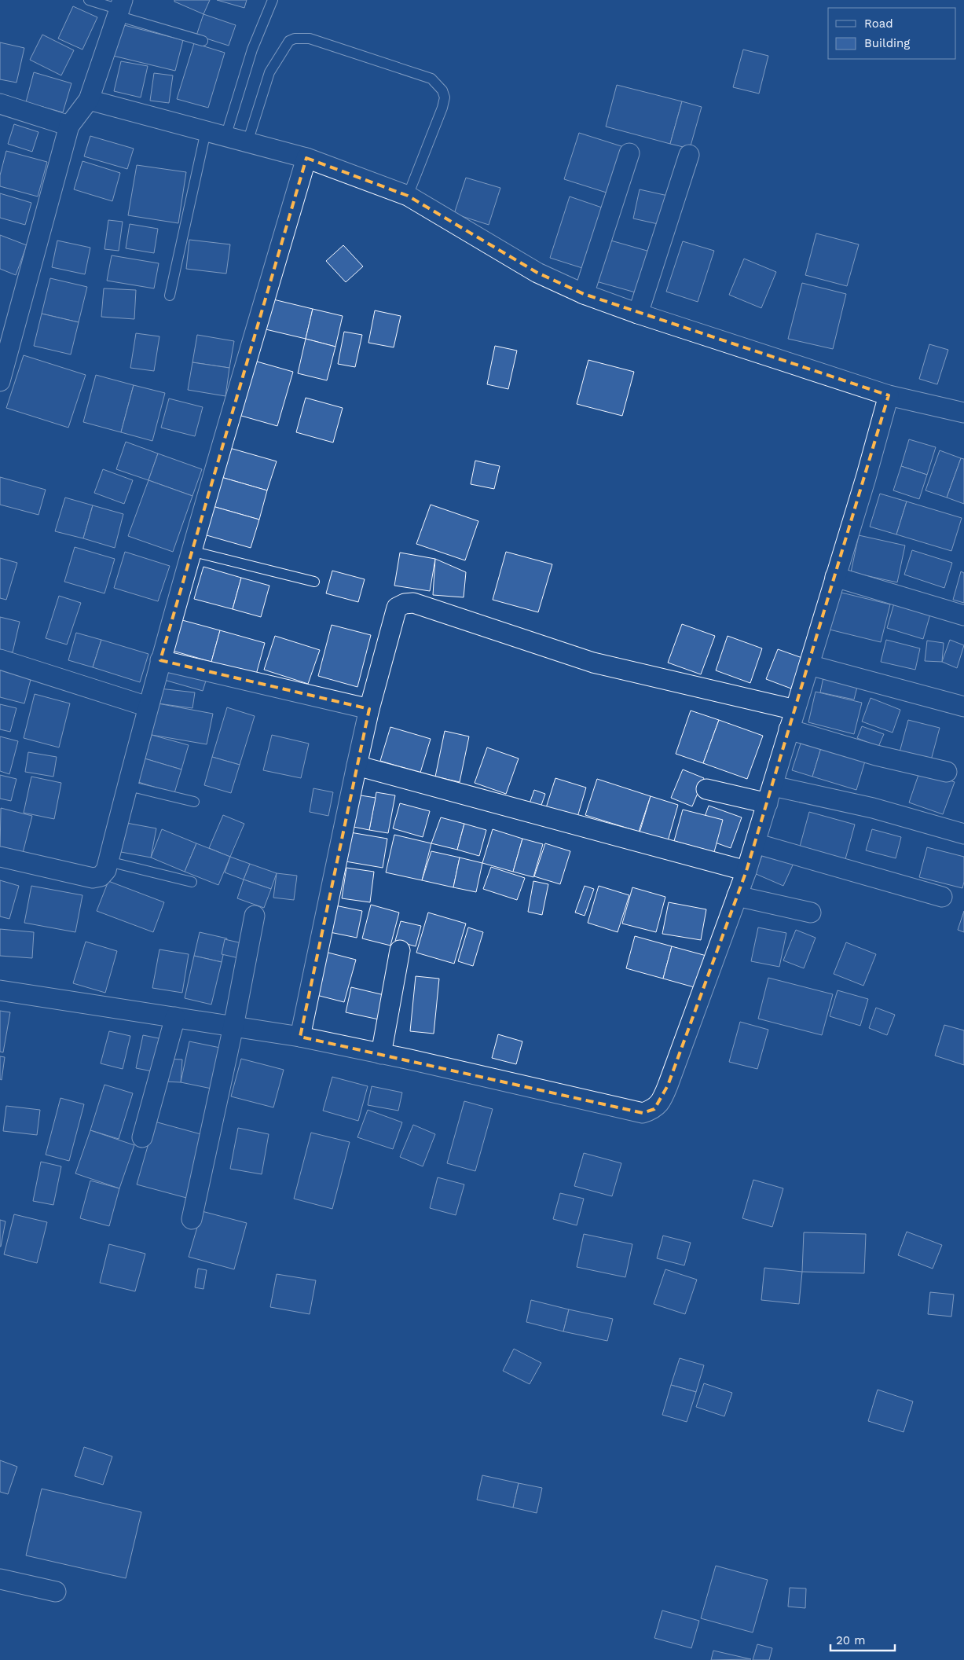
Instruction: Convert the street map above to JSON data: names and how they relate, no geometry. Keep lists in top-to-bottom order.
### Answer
{
  "legend": ["Road", "Building"],
  "scale_bar": "20 m"
}
